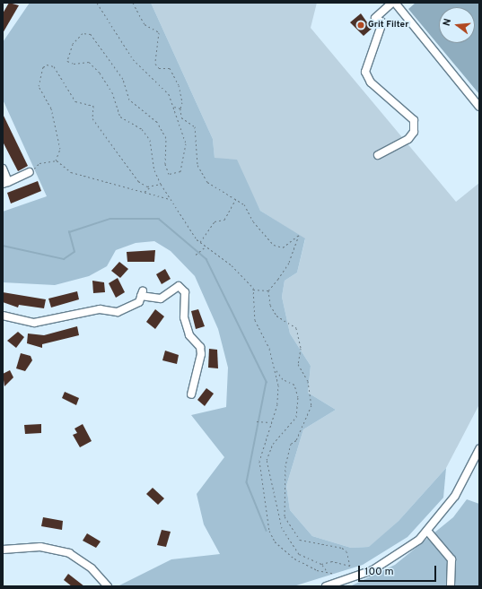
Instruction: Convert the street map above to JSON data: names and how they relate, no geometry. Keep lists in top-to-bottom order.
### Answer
{
  "places": ["Grit Filter"],
  "scale_bar": "100 m",
  "north": "left"
}
